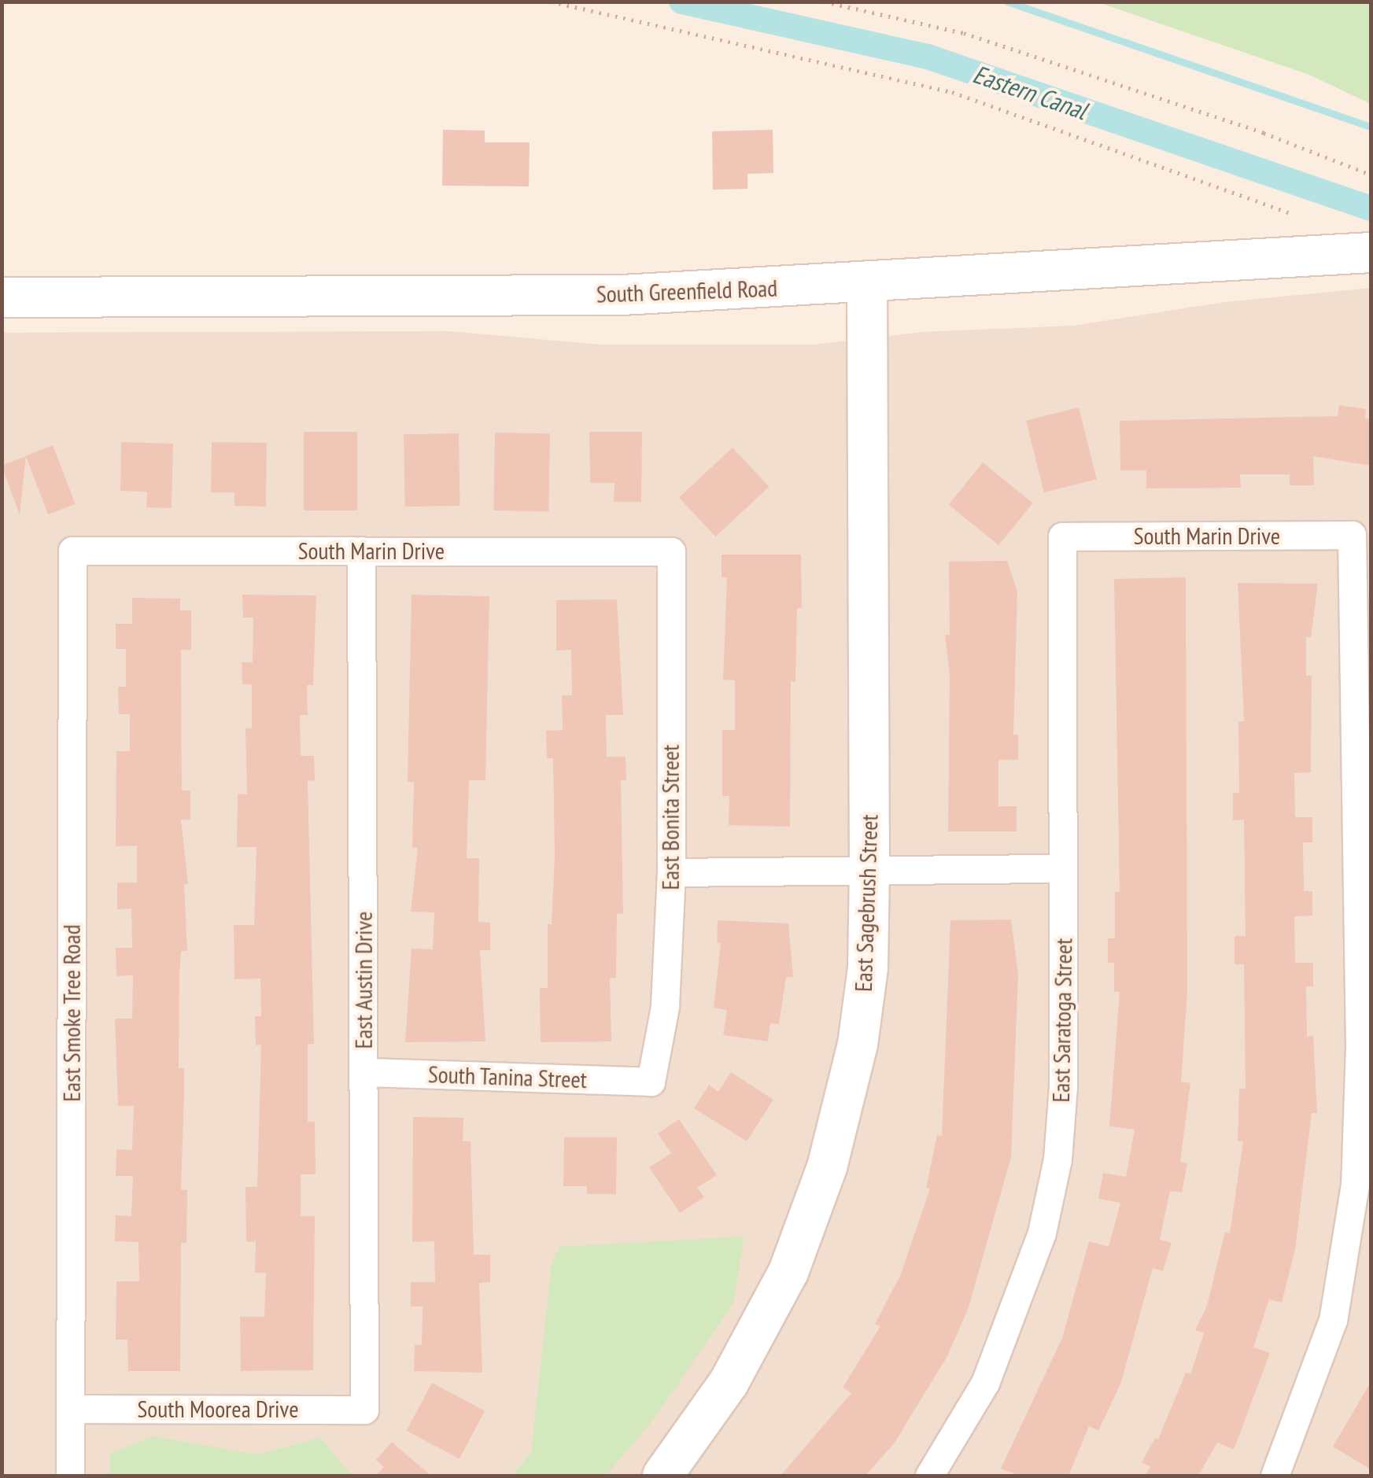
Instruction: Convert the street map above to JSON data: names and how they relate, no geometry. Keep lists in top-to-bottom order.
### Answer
{
  "streets": {
    "main road": ["South Greenfield Road", "East Sagebrush Street"],
    "street": [
      "South Marin Drive",
      "East Bonita Street",
      "East Austin Drive",
      "East Smoke Tree Road",
      "East Saratoga Street",
      "South Tanina Street",
      "South Moorea Drive"
    ]
  },
  "crossings": [
    ["South Greenfield Road", "East Sagebrush Street"],
    ["South Marin Drive", "East Bonita Street"],
    ["South Marin Drive", "East Austin Drive"],
    ["South Marin Drive", "East Smoke Tree Road"],
    ["South Marin Drive", "East Saratoga Street"],
    ["East Bonita Street", "South Tanina Street"],
    ["East Austin Drive", "South Tanina Street"],
    ["East Austin Drive", "South Moorea Drive"],
    ["East Smoke Tree Road", "South Moorea Drive"]
  ],
  "water": ["Eastern Canal"]
}
